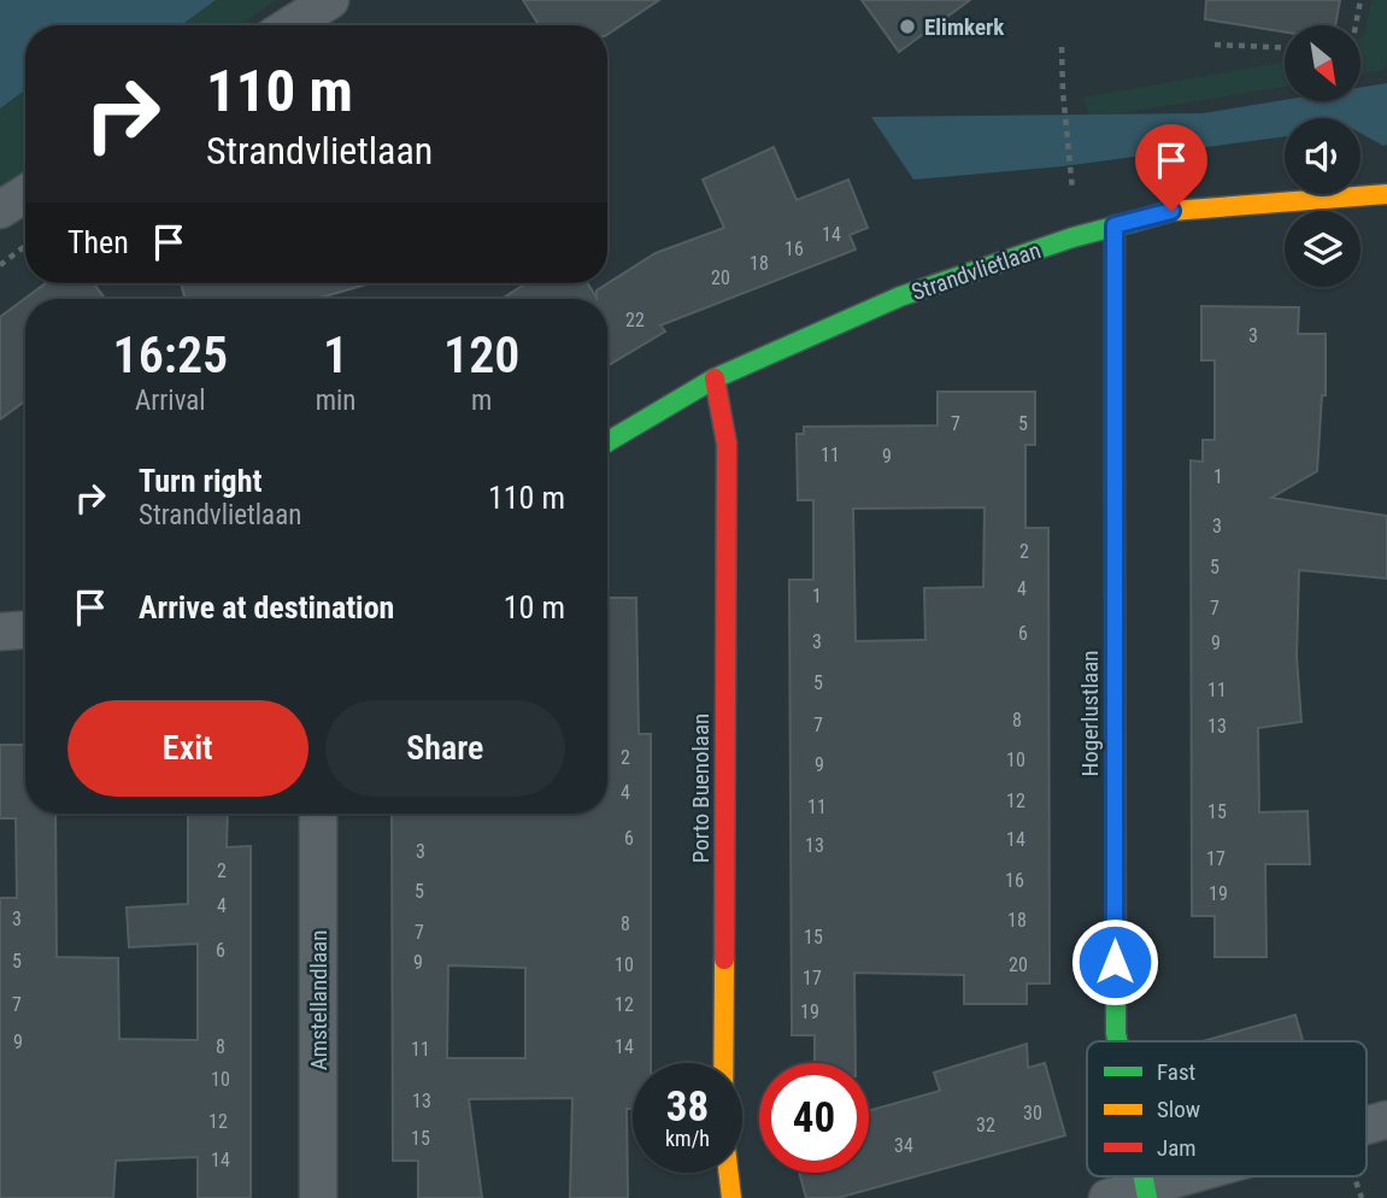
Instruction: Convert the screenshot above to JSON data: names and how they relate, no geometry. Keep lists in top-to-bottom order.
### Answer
{
  "streets": {
    "street": [
      "Strandvlietlaan",
      "Hogerlustlaan",
      "Porto Buenolaan",
      "Amstellandlaan"
    ]
  },
  "crossings": [
    ["Strandvlietlaan", "Hogerlustlaan"],
    ["Strandvlietlaan", "Porto Buenolaan"]
  ],
  "places": ["Elimkerk"],
  "house_numbers": [
    "14",
    "16",
    "18",
    "20",
    "22",
    "3",
    "7",
    "5",
    "11",
    "9",
    "1",
    "3",
    "2",
    "5",
    "4",
    "1",
    "7",
    "6",
    "3",
    "9",
    "5",
    "11",
    "8",
    "7",
    "13",
    "2",
    "10",
    "9",
    "4",
    "12",
    "11",
    "15",
    "6",
    "14",
    "13",
    "3",
    "17",
    "2",
    "16",
    "5",
    "19",
    "4",
    "3",
    "18",
    "8",
    "7",
    "15",
    "6",
    "5",
    "9",
    "10",
    "20",
    "17",
    "7",
    "12",
    "19",
    "9",
    "8",
    "14",
    "11",
    "10",
    "13",
    "30",
    "12",
    "32",
    "15",
    "34",
    "14"
  ],
  "legend": ["Fast", "Slow", "Jam"],
  "north": "bottom right",
  "page": {
    "turn": ["110 m", "Strandvlietlaan"],
    "then": "Then",
    "eta": [
      "16:25",
      "Arrival",
      "1",
      "min",
      "120",
      "m"
    ],
    "list": [
      {
        "name": "Turn right",
        "note": "Strandvlietlaan",
        "value": "110 m"
      },
      {
        "name": "Arrive at destination",
        "value": "10 m"
      }
    ],
    "buttons": ["Exit", "Share"],
    "speed": "38 km/h",
    "limit": "40"
  }
}
